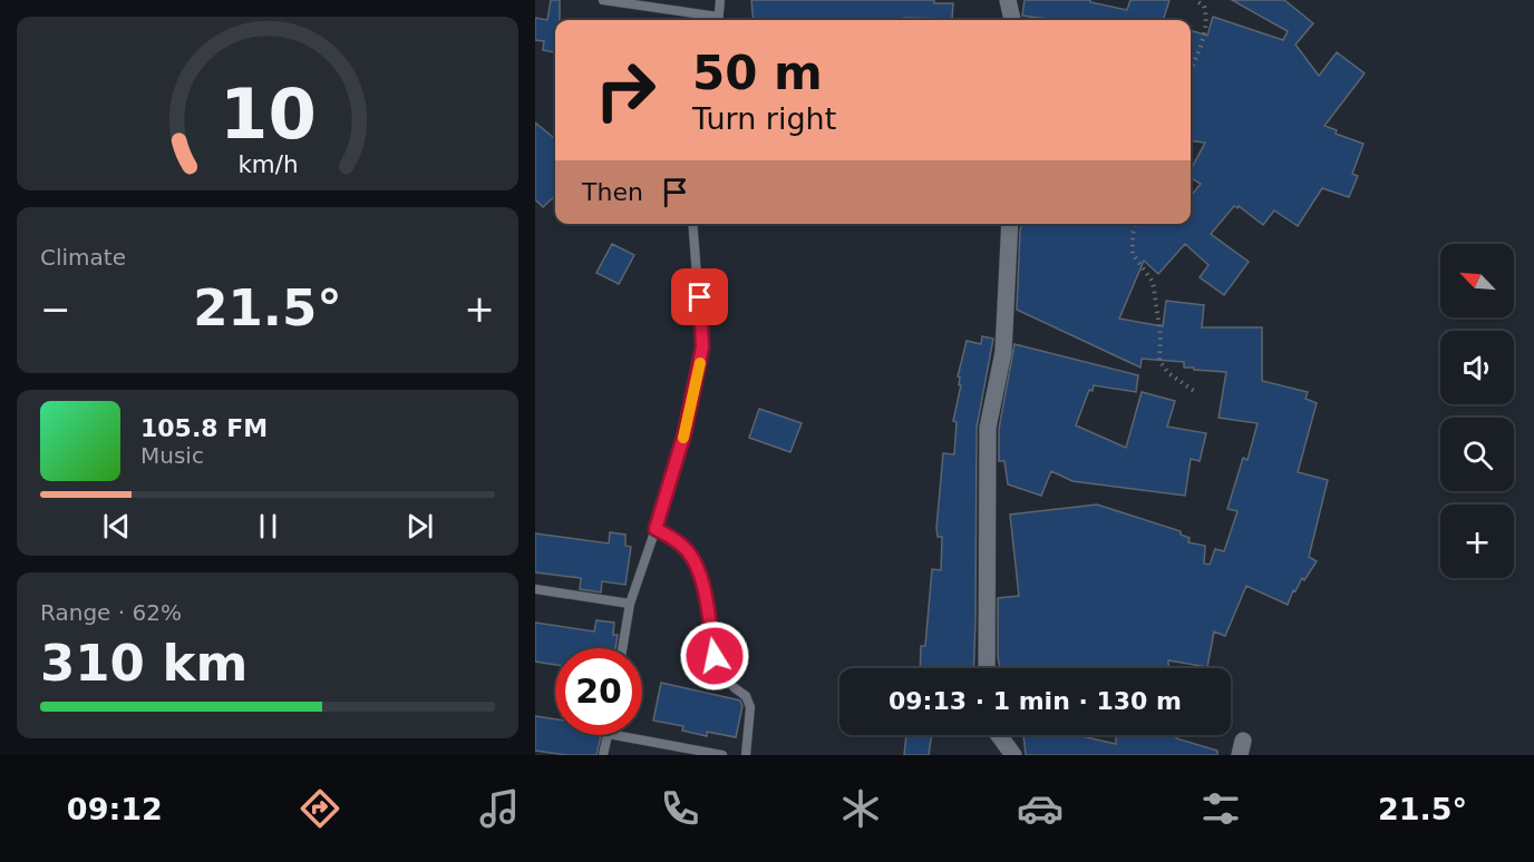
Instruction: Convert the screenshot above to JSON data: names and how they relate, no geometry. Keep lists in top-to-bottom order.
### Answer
{
  "north": "top left",
  "page": {
    "turn": ["50 m", "Turn right"],
    "then": "Then",
    "tile": [
      "Climate",
      ["Range · 62%", "310 km"]
    ],
    "map_buttons": "+",
    "heat": ["−", "21.5°", "+"],
    "song": ["105.8 FM", "Music"],
    "limit": "20",
    "trip": "09:13 · 1 min · 130 m",
    "tabs": ["09:12", "21.5°"],
    "gauge": ["10", "km/h"]
  }
}
